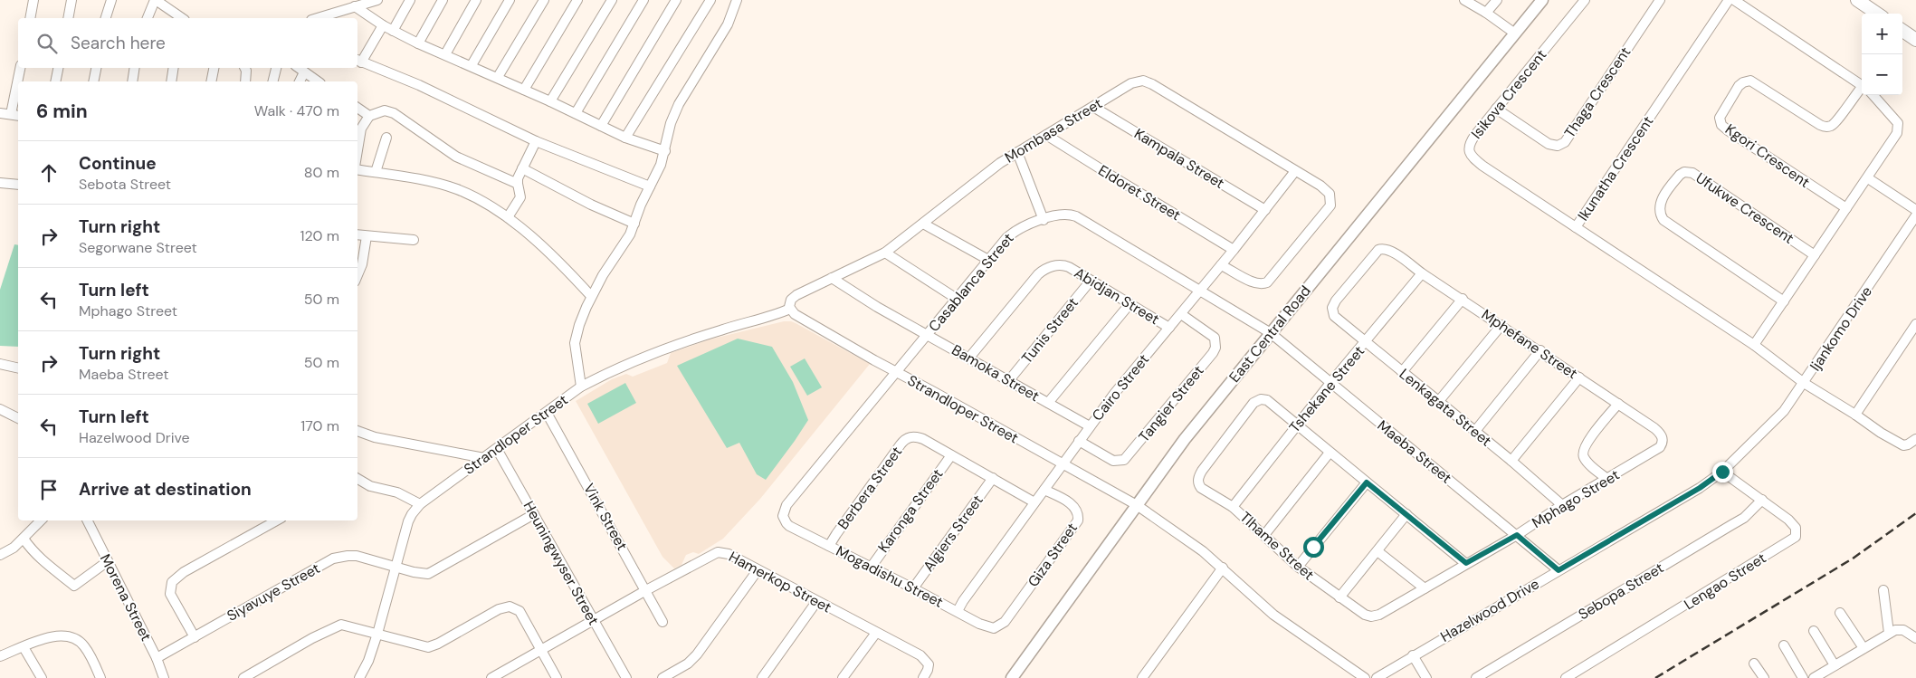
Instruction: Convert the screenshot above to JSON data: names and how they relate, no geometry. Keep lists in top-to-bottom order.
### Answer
{
  "streets": {
    "street": [
      "Thaga Crescent",
      "Isikova Crescent",
      "Mombasa Street",
      "Kgori Crescent",
      "Kampala Street",
      "Ikunatha Crescent",
      "Eldoret Street",
      "Ufukwe Crescent",
      "Casablanca Street",
      "Abidjan Street",
      "Ijankomo Drive",
      "Tunis Street",
      "East Central Road",
      "Mphefane Street",
      "Bamoka Street",
      "Cairo Street",
      "Tshekane Street",
      "Tangier Street",
      "Lenkagata Street",
      "Strandloper Street",
      "Maeba Street",
      "Berbera Street",
      "Mphago Street",
      "Karonga Street",
      "Vink Street",
      "Algiers Street",
      "Tlhame Street",
      "Giza Street",
      "Heuningwyser Street",
      "Mogadishu Street",
      "Lengao Street",
      "Hamerkop Street",
      "Sebopa Street",
      "Siyavuye Street",
      "Morena Street",
      "Hazelwood Drive"
    ]
  },
  "crossings": [
    ["Thaga Crescent", "Isikova Crescent"],
    ["Isikova Crescent", "Ikunatha Crescent"],
    ["Mombasa Street", "Kampala Street"],
    ["Mombasa Street", "Eldoret Street"],
    ["Mombasa Street", "Bamoka Street"],
    ["Mombasa Street", "Cairo Street"],
    ["Mombasa Street", "Strandloper Street"],
    ["Kampala Street", "Cairo Street"],
    ["Ikunatha Crescent", "Ijankomo Drive"],
    ["Eldoret Street", "Cairo Street"],
    ["Casablanca Street", "East Central Road"],
    ["Casablanca Street", "Bamoka Street"],
    ["Casablanca Street", "Cairo Street"],
    ["Casablanca Street", "Strandloper Street"],
    ["Casablanca Street", "Maeba Street"],
    ["Casablanca Street", "Mogadishu Street"],
    ["Abidjan Street", "Tunis Street"],
    ["Abidjan Street", "Bamoka Street"],
    ["Abidjan Street", "Cairo Street"],
    ["Ijankomo Drive", "Hazelwood Drive"],
    ["Tunis Street", "Bamoka Street"],
    ["East Central Road", "Strandloper Street"],
    ["East Central Road", "Maeba Street"],
    ["Mphefane Street", "Tshekane Street"],
    ["Mphefane Street", "Lenkagata Street"],
    ["Mphefane Street", "Mphago Street"],
    ["Bamoka Street", "Cairo Street"],
    ["Cairo Street", "Tangier Street"],
    ["Cairo Street", "Strandloper Street"],
    ["Cairo Street", "Berbera Street"],
    ["Cairo Street", "Giza Street"],
    ["Cairo Street", "Mogadishu Street"],
    ["Tshekane Street", "Lenkagata Street"],
    ["Tshekane Street", "Maeba Street"],
    ["Tshekane Street", "Tlhame Street"],
    ["Lenkagata Street", "Mphago Street"],
    ["Strandloper Street", "Vink Street"],
    ["Strandloper Street", "Heuningwyser Street"],
    ["Strandloper Street", "Siyavuye Street"],
    ["Maeba Street", "Mphago Street"],
    ["Maeba Street", "Hazelwood Drive"],
    ["Berbera Street", "Karonga Street"],
    ["Berbera Street", "Algiers Street"],
    ["Berbera Street", "Mogadishu Street"],
    ["Mphago Street", "Tlhame Street"],
    ["Karonga Street", "Mogadishu Street"],
    ["Vink Street", "Hamerkop Street"],
    ["Algiers Street", "Mogadishu Street"],
    ["Giza Street", "Mogadishu Street"],
    ["Heuningwyser Street", "Hamerkop Street"],
    ["Heuningwyser Street", "Siyavuye Street"],
    ["Lengao Street", "Sebopa Street"],
    ["Lengao Street", "Hazelwood Drive"],
    ["Siyavuye Street", "Morena Street"]
  ],
  "page": {
    "map_buttons": ["+", "−"],
    "search": "Search here",
    "heading": ["6 min", "Walk · 470 m"],
    "list": [
      ["Continue", "Sebota Street", "80 m"],
      ["Turn right", "Segorwane Street", "120 m"],
      ["Turn left", "Mphago Street", "50 m"],
      ["Turn right", "Maeba Street", "50 m"],
      ["Turn left", "Hazelwood Drive", "170 m"],
      "Arrive at destination"
    ]
  }
}
